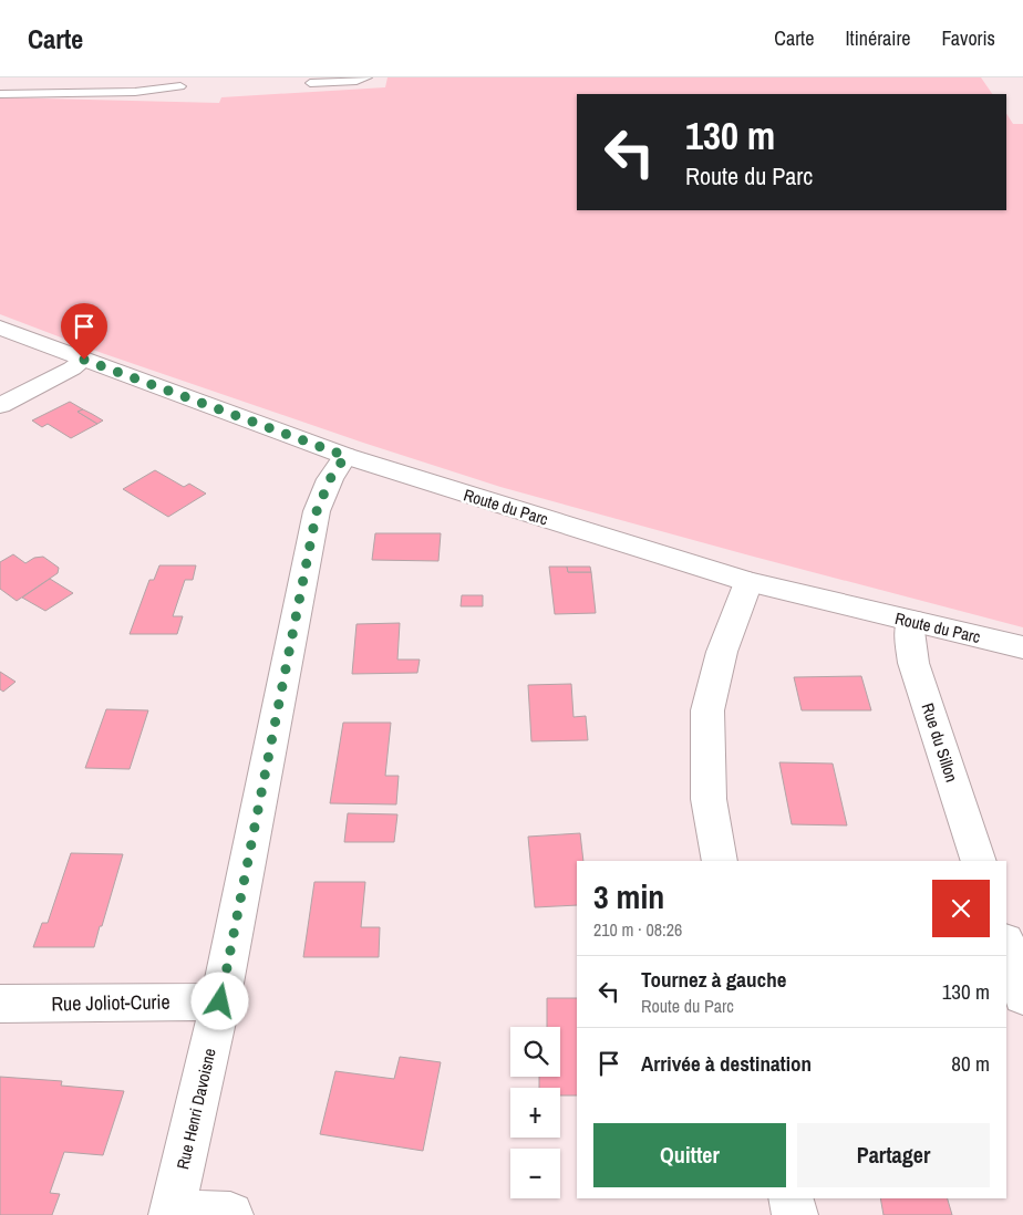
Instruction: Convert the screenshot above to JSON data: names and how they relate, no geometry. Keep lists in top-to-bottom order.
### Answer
{
  "streets": {
    "street": [
      "Route du Parc",
      "Rue du Sillon",
      "Rue Joliot-Curie",
      "Rue Henri Davoisne"
    ]
  },
  "crossings": [
    ["Route du Parc", "Rue du Sillon"],
    ["Route du Parc", "Rue Henri Davoisne"],
    ["Rue Joliot-Curie", "Rue Henri Davoisne"]
  ],
  "page": {
    "header": "Carte",
    "nav": ["Carte", "Itinéraire", "Favoris"],
    "turn": ["130 m", "Route du Parc"],
    "heading": ["3 min", "210 m · 08:26"],
    "list": [
      {
        "name": "Tournez à gauche",
        "note": "Route du Parc",
        "value": "130 m"
      },
      {
        "name": "Arrivée à destination",
        "value": "80 m"
      }
    ],
    "map_buttons": ["+", "−"],
    "buttons": ["Quitter", "Partager"]
  }
}
